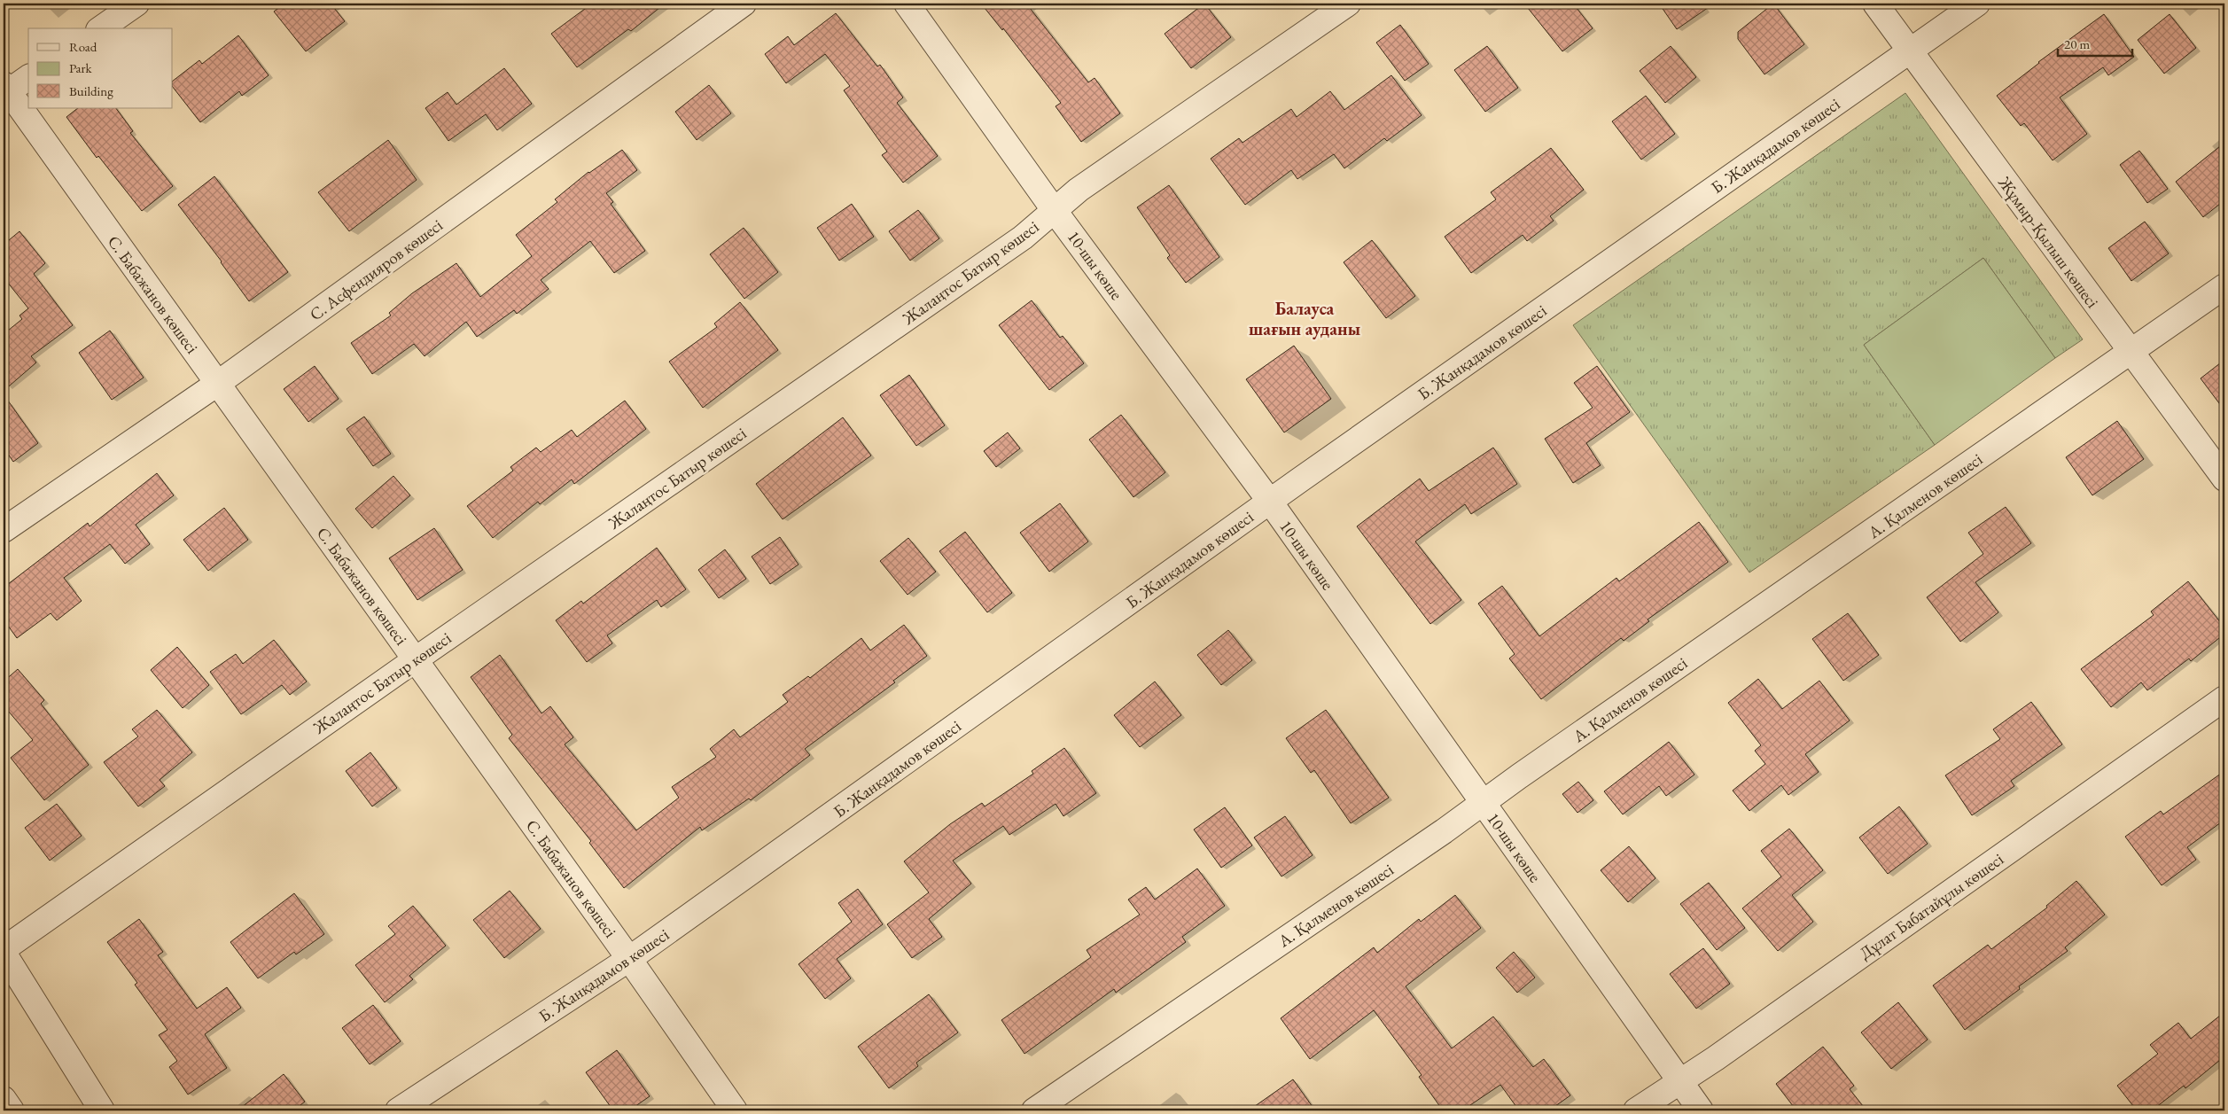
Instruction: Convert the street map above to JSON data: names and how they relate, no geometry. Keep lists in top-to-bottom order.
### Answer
{
  "streets": {
    "street": [
      "Б. Жанқадамов көшесі",
      "Жұмыр-Қылыш көшесі",
      "10-шы көше",
      "С. Асфендияров көшесі",
      "Жалаңтос Батыр көшесі",
      "С. Бабажанов көшесі",
      "А. Қалменов көшесі",
      "Дұлат Бабатайұлы көшесі"
    ]
  },
  "crossings": [
    ["Б. Жанқадамов көшесі", "Жұмыр-Қылыш көшесі"],
    ["Б. Жанқадамов көшесі", "10-шы көше"],
    ["Б. Жанқадамов көшесі", "С. Бабажанов көшесі"],
    ["Жұмыр-Қылыш көшесі", "А. Қалменов көшесі"],
    ["10-шы көше", "Жалаңтос Батыр көшесі"],
    ["10-шы көше", "А. Қалменов көшесі"],
    ["10-шы көше", "Дұлат Бабатайұлы көшесі"],
    ["С. Асфендияров көшесі", "С. Бабажанов көшесі"],
    ["Жалаңтос Батыр көшесі", "С. Бабажанов көшесі"]
  ],
  "districts": ["Балауса шағын ауданы"],
  "legend": ["Road", "Park", "Building"],
  "scale_bar": "20 m"
}
